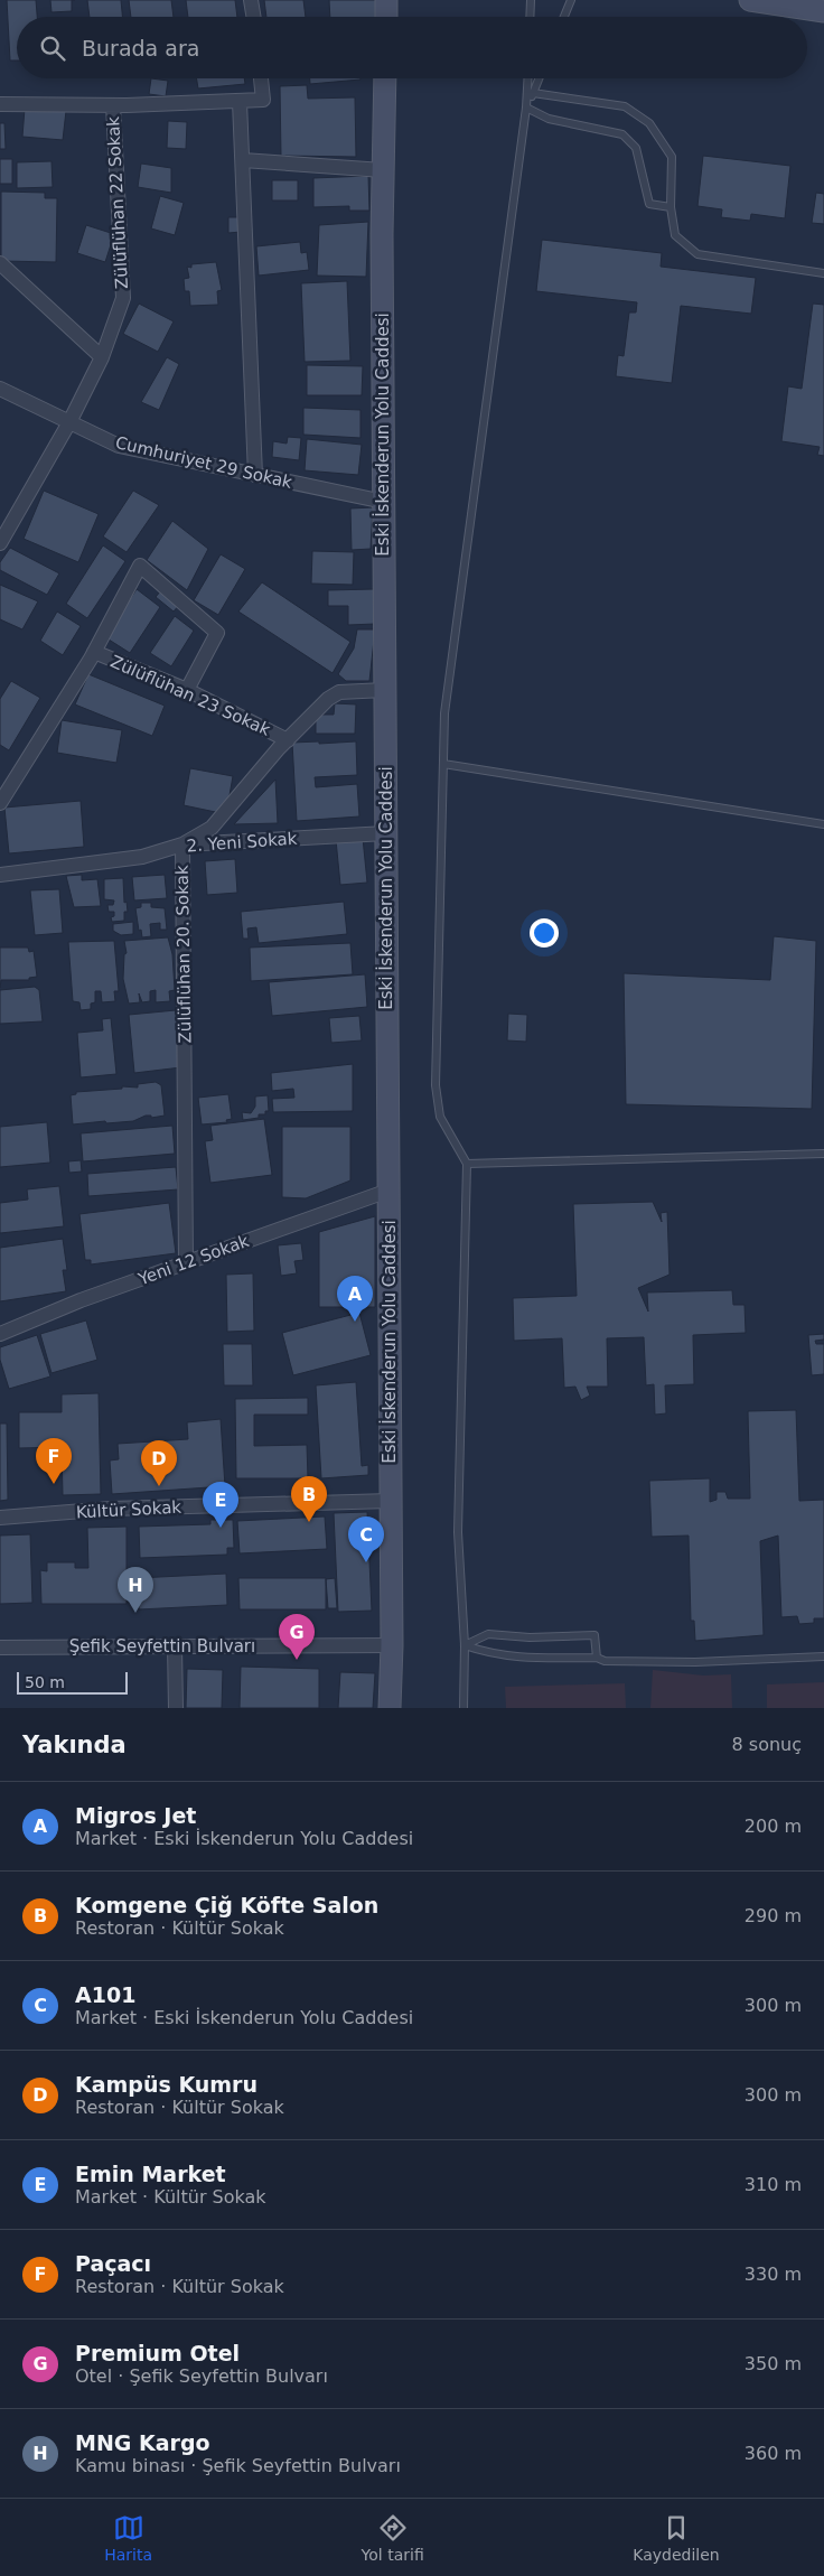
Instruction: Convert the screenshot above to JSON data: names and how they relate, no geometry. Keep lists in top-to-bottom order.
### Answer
{
  "streets": {
    "street": [
      "Zülüflühan 22 Sokak",
      "Eski İskenderun Yolu Caddesi",
      "Cumhuriyet 29 Sokak",
      "Zülüflühan 23 Sokak",
      "2. Yeni Sokak",
      "Zülüflühan 20. Sokak",
      "Yeni 12 Sokak",
      "Kültür Sokak",
      "Şefik Seyfettin Bulvarı"
    ]
  },
  "crossings": [
    ["Zülüflühan 22 Sokak", "Cumhuriyet 29 Sokak"],
    ["Eski İskenderun Yolu Caddesi", "Cumhuriyet 29 Sokak"],
    ["Eski İskenderun Yolu Caddesi", "2. Yeni Sokak"],
    ["Eski İskenderun Yolu Caddesi", "Zülüflühan 20. Sokak"],
    ["Eski İskenderun Yolu Caddesi", "Yeni 12 Sokak"],
    ["Eski İskenderun Yolu Caddesi", "Kültür Sokak"],
    ["Eski İskenderun Yolu Caddesi", "Şefik Seyfettin Bulvarı"],
    ["Zülüflühan 23 Sokak", "Zülüflühan 20. Sokak"],
    ["2. Yeni Sokak", "Zülüflühan 20. Sokak"],
    ["Zülüflühan 20. Sokak", "Yeni 12 Sokak"]
  ],
  "scale_bar": "50 m",
  "page": {
    "search": "Burada ara",
    "pins": [
      "A",
      "F",
      "D",
      "B",
      "E",
      "C",
      "H",
      "G"
    ],
    "scale": "50 m",
    "heading": ["Yakında", "8 sonuç"],
    "list": [
      {
        "mark": "A",
        "name": "Migros Jet",
        "note": "Market · Eski İskenderun Yolu Caddesi",
        "value": "200 m"
      },
      {
        "mark": "B",
        "name": "Komgene Çiğ Köfte Salon",
        "note": "Restoran · Kültür Sokak",
        "value": "290 m"
      },
      {
        "mark": "C",
        "name": "A101",
        "note": "Market · Eski İskenderun Yolu Caddesi",
        "value": "300 m"
      },
      {
        "mark": "D",
        "name": "Kampüs Kumru",
        "note": "Restoran · Kültür Sokak",
        "value": "300 m"
      },
      {
        "mark": "E",
        "name": "Emin Market",
        "note": "Market · Kültür Sokak",
        "value": "310 m"
      },
      {
        "mark": "F",
        "name": "Paçacı",
        "note": "Restoran · Kültür Sokak",
        "value": "330 m"
      },
      {
        "mark": "G",
        "name": "Premium Otel",
        "note": "Otel · Şefik Seyfettin Bulvarı",
        "value": "350 m"
      },
      {
        "mark": "H",
        "name": "MNG Kargo",
        "note": "Kamu binası · Şefik Seyfettin Bulvarı",
        "value": "360 m"
      }
    ],
    "nav": ["Harita", "Yol tarifi", "Kaydedilen"]
  }
}
